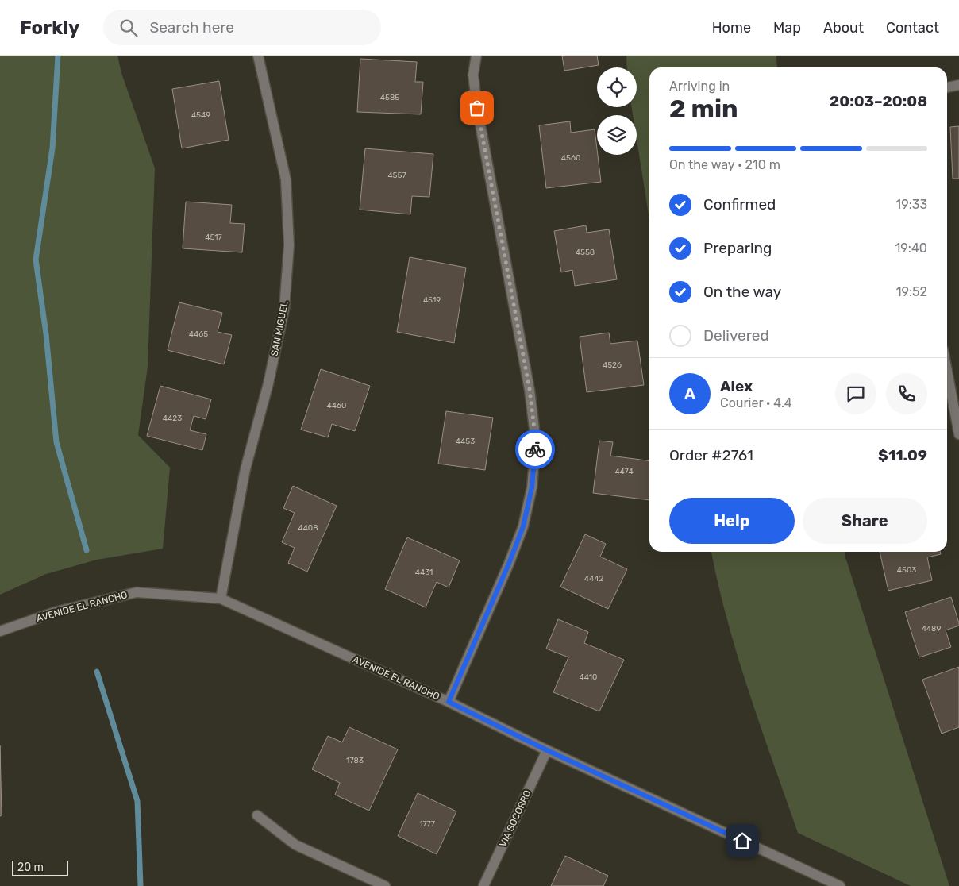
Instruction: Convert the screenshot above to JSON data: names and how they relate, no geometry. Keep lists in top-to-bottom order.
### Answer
{
  "streets": {
    "street": ["SAN MIGUEL", "AVENIDE EL RANCHO", "VIA SOCORRO"]
  },
  "crossings": [
    ["SAN MIGUEL", "AVENIDE EL RANCHO"],
    ["AVENIDE EL RANCHO", "VIA SOCORRO"]
  ],
  "house_numbers": [
    "4585",
    "4549",
    "4560",
    "4557",
    "4517",
    "4558",
    "4519",
    "4465",
    "4526",
    "4460",
    "4423",
    "4453",
    "4474",
    "4408",
    "4503",
    "4431",
    "4442",
    "4489",
    "4410",
    "1783",
    "1777"
  ],
  "scale_bar": "20 m",
  "page": {
    "header": "Forkly",
    "search": "Search here",
    "nav": [
      "Home",
      "Map",
      "About",
      "Contact"
    ],
    "heading": ["2 min", "Arriving in", "20:03–20:08"],
    "panel": [
      "Alex",
      "Courier · 4.4",
      "Order #2761",
      "$11.09"
    ],
    "bar": "On the way · 210 m",
    "list": [
      ["Confirmed", "19:33"],
      ["Preparing", "19:40"],
      ["On the way", "19:52"],
      "Delivered"
    ],
    "round": "A",
    "buttons": ["Help", "Share"],
    "scale": "20 m"
  }
}
